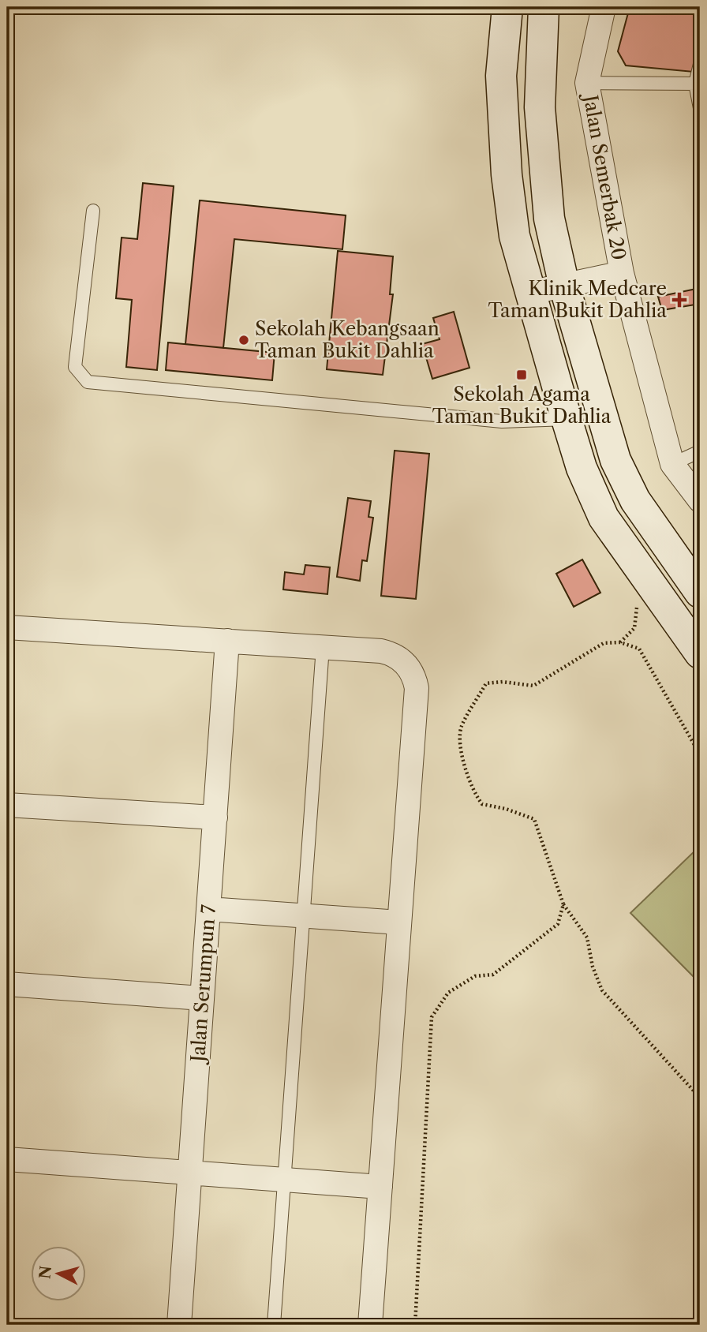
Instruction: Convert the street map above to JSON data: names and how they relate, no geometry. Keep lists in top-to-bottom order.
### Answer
{
  "streets": {
    "street": ["Jalan Semerbak 20", "Jalan Serumpun 7"]
  },
  "places": {
    "health": ["Klinik Medcare Taman Bukit Dahlia"],
    "other": ["Sekolah Kebangsaan Taman Bukit Dahlia"],
    "transit": ["Sekolah Agama Taman Bukit Dahlia"]
  },
  "north": "left"
}
